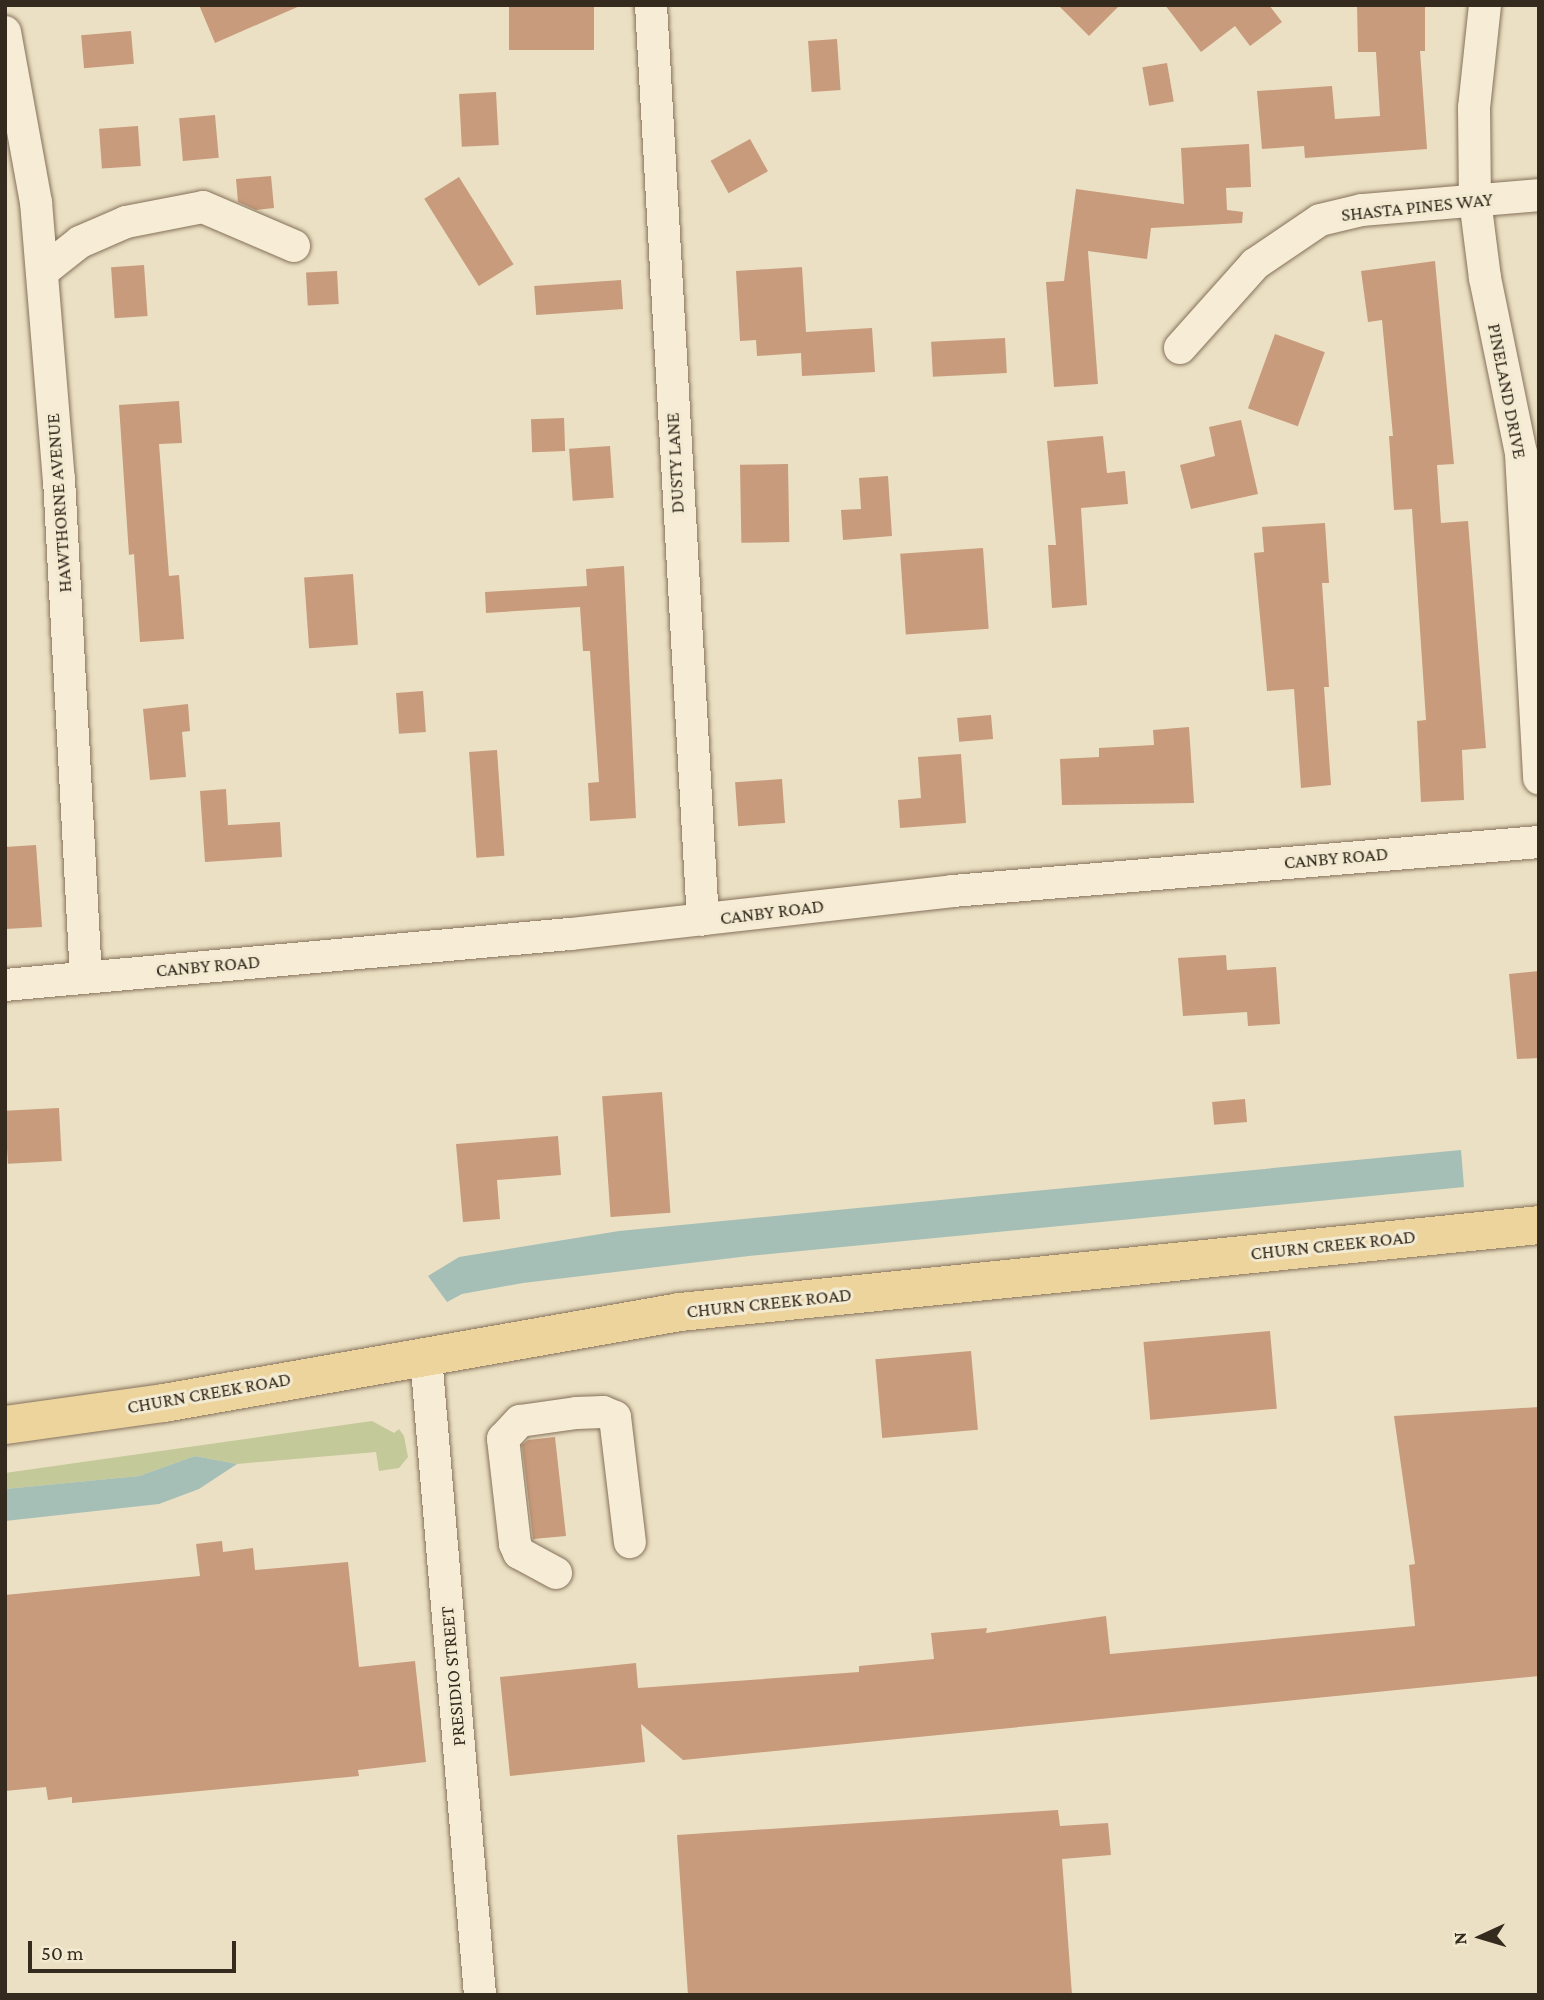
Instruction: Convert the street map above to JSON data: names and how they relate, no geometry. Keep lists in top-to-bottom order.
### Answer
{
  "streets": {
    "main road": ["CHURN CREEK ROAD"],
    "street": [
      "SHASTA PINES WAY",
      "PINELAND DRIVE",
      "DUSTY LANE",
      "HAWTHORNE AVENUE",
      "CANBY ROAD",
      "PRESIDIO STREET"
    ]
  },
  "crossings": [
    ["SHASTA PINES WAY", "PINELAND DRIVE"],
    ["DUSTY LANE", "CANBY ROAD"],
    ["HAWTHORNE AVENUE", "CANBY ROAD"],
    ["CHURN CREEK ROAD", "PRESIDIO STREET"]
  ],
  "scale_bar": "50 m",
  "north": "left"
}
